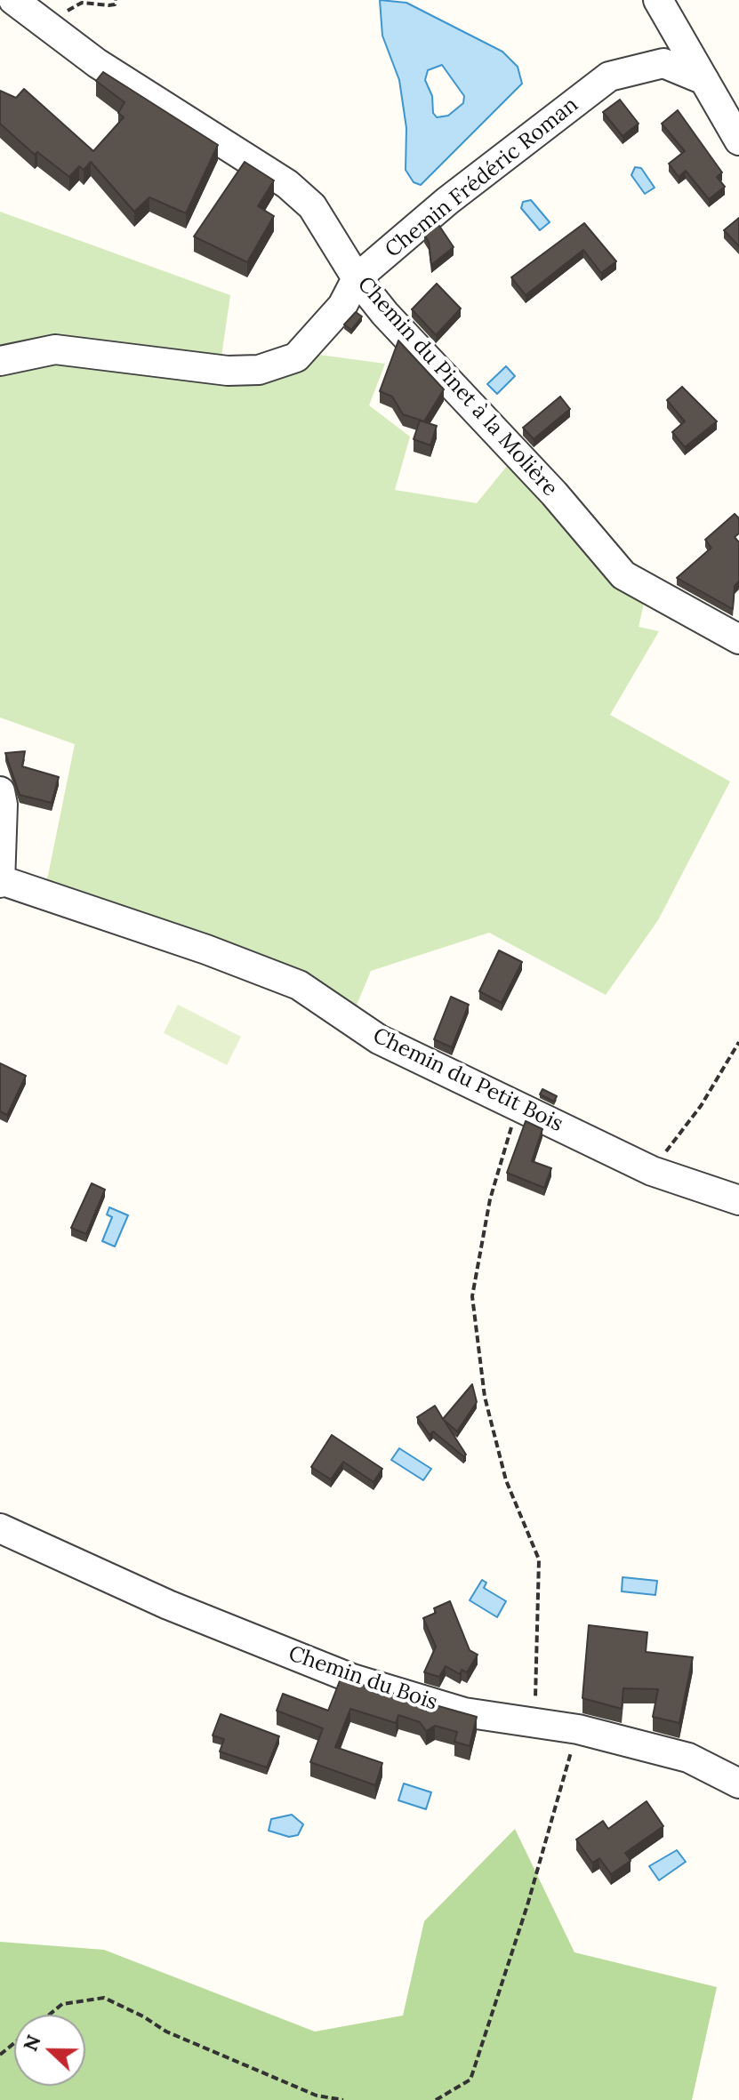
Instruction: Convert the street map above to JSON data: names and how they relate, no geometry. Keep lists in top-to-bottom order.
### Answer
{
  "streets": {
    "street": [
      "Chemin Frédéric Roman",
      "Chemin du Pinet à la Molière",
      "Chemin du Petit Bois",
      "Chemin du Bois"
    ]
  },
  "crossings": [
    ["Chemin Frédéric Roman", "Chemin du Pinet à la Molière"]
  ],
  "north": "left"
}
